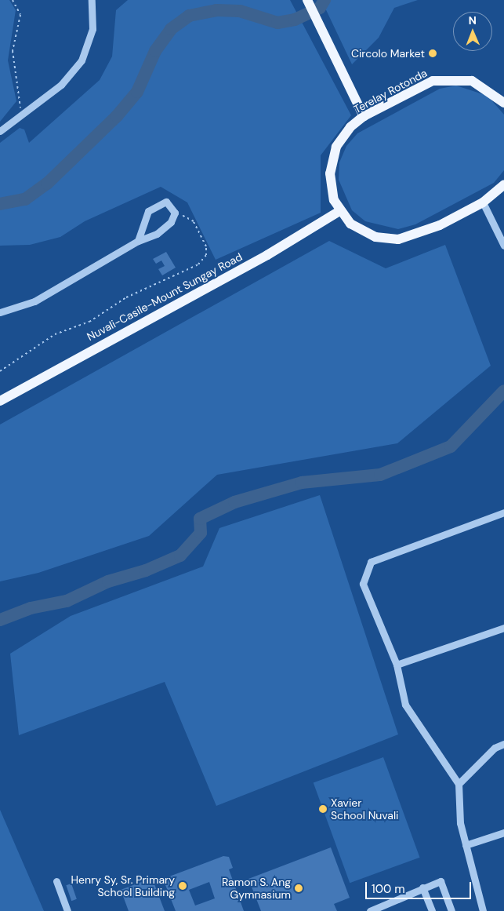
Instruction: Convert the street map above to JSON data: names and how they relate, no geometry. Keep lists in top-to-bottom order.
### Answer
{
  "streets": {
    "main road": ["Terelay Rotonda", "Nuvali-Casile-Mount Sungay Road"]
  },
  "crossings": [
    ["Terelay Rotonda", "Nuvali-Casile-Mount Sungay Road"]
  ],
  "places": [
    "Circolo Market",
    "Xavier School Nuvali",
    "Henry Sy, Sr. Primary School Building",
    "Ramon S. Ang Gymnasium"
  ],
  "scale_bar": "100 m",
  "north": "top"
}
